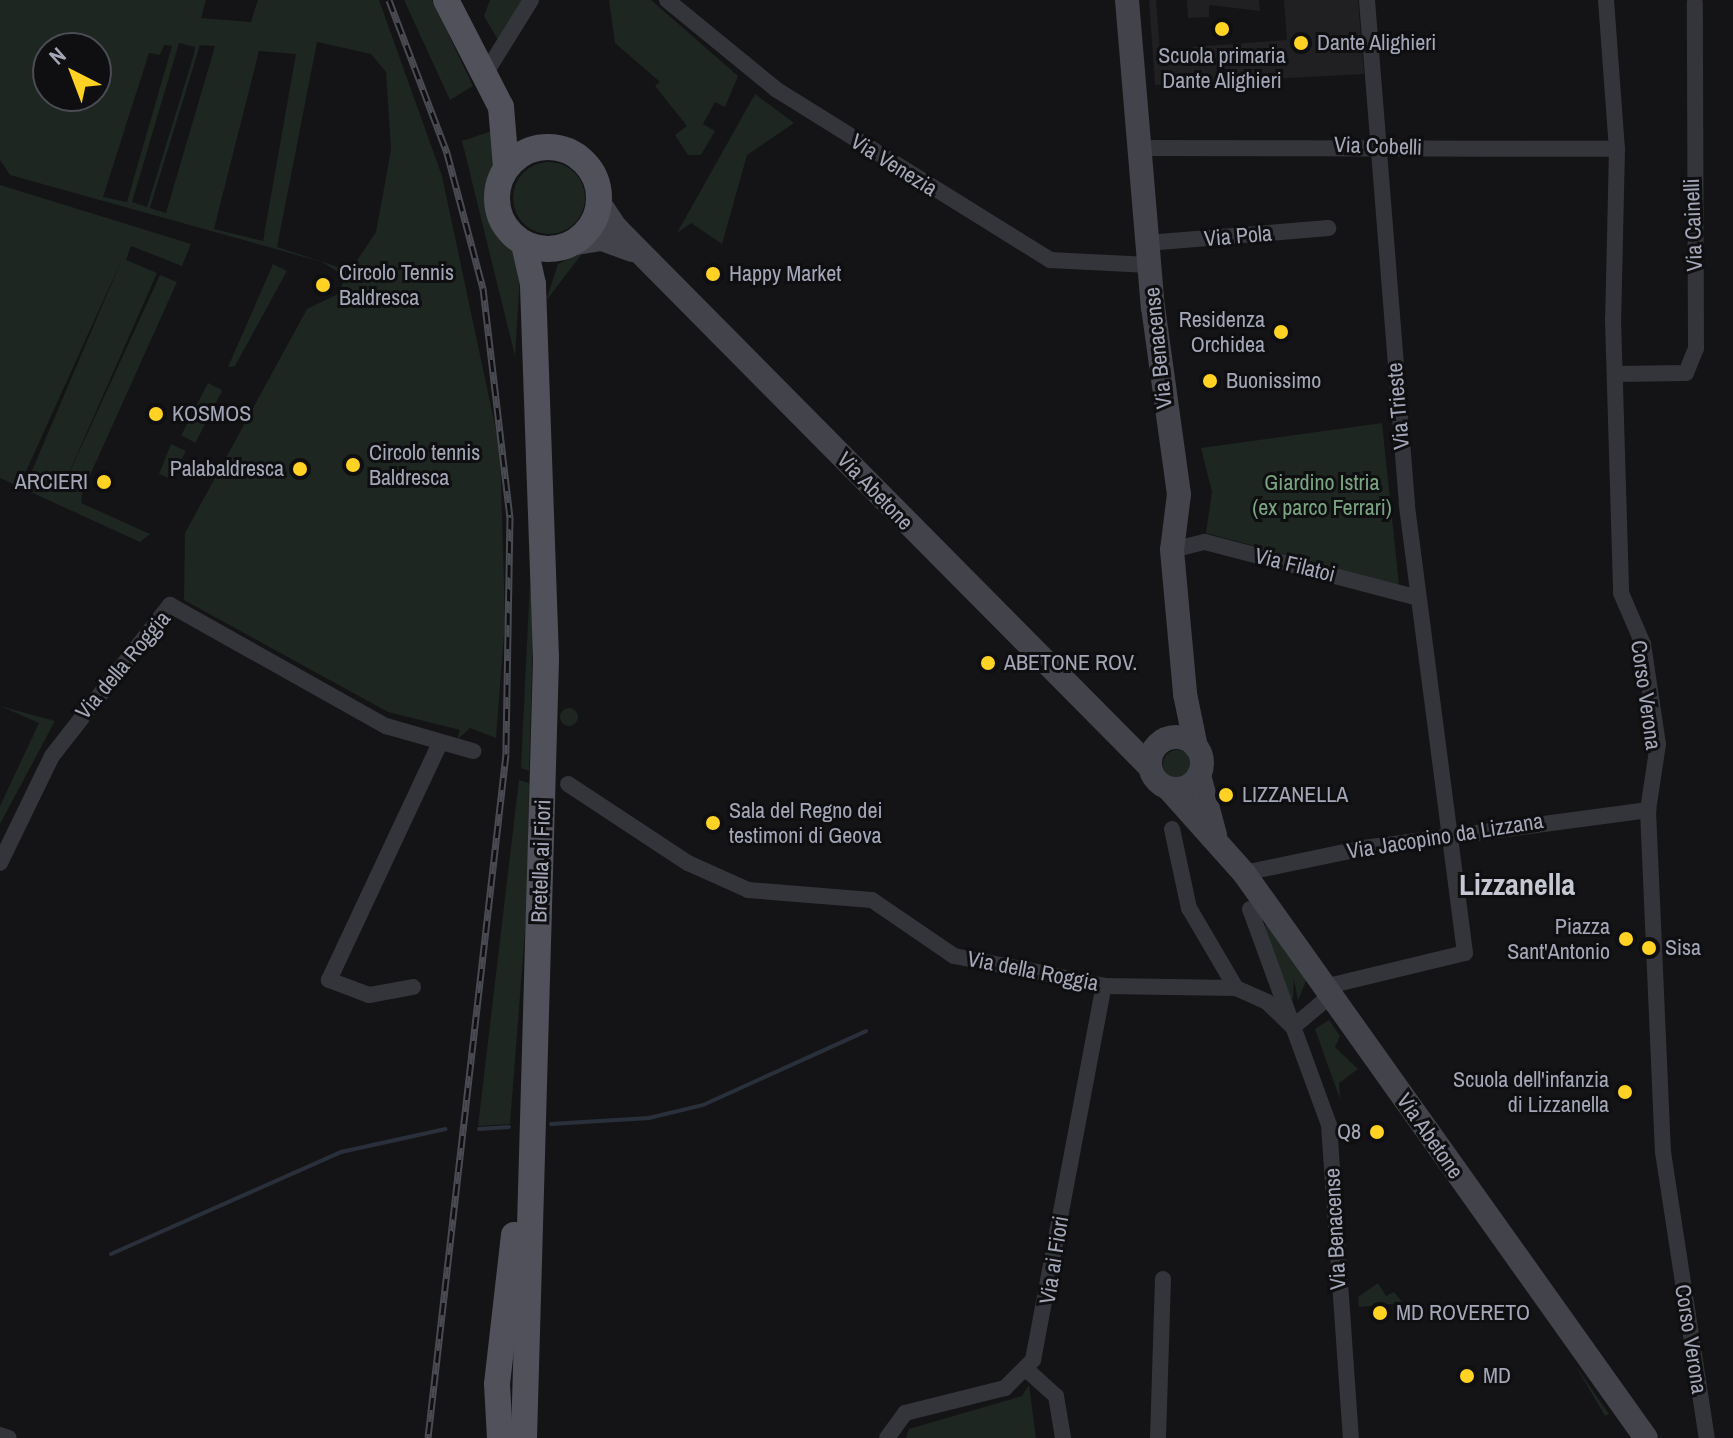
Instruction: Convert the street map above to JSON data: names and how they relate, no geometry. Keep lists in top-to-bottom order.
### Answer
{
  "streets": {
    "main road": ["Via Benacense", "Via Abetone", "Bretella ai Fiori"],
    "street": [
      "Via Cobelli",
      "Via Venezia",
      "Via Cainelli",
      "Via Pola",
      "Via Trieste",
      "Via Filatoi",
      "Via della Roggia",
      "Corso Verona",
      "Via Jacopino da Lizzana",
      "Via ai Fiori"
    ]
  },
  "crossings": [
    ["Via Cobelli", "Via Benacense"],
    ["Via Cobelli", "Via Trieste"],
    ["Via Cobelli", "Corso Verona"],
    ["Via Venezia", "Via Pola"],
    ["Via Venezia", "Via Benacense"],
    ["Via Cainelli", "Corso Verona"],
    ["Via Pola", "Via Benacense"],
    ["Via Benacense", "Via Abetone"],
    ["Via Benacense", "Via Filatoi"],
    ["Via Benacense", "Via della Roggia"],
    ["Via Trieste", "Via Abetone"],
    ["Via Trieste", "Via Filatoi"],
    ["Via Trieste", "Via Jacopino da Lizzana"],
    ["Via Abetone", "Via Jacopino da Lizzana"],
    ["Via Abetone", "Bretella ai Fiori"],
    ["Via della Roggia", "Via ai Fiori"],
    ["Corso Verona", "Via Jacopino da Lizzana"]
  ],
  "districts": ["Lizzanella"],
  "parks": ["Giardino Istria (ex parco Ferrari)"],
  "places": [
    "Scuola primaria Dante Alighieri",
    "Dante Alighieri",
    "Happy Market",
    "Circolo Tennis Baldresca",
    "Residenza Orchidea",
    "Buonissimo",
    "KOSMOS",
    "Circolo tennis Baldresca",
    "Palabaldresca",
    "ARCIERI",
    "ABETONE ROV.",
    "LIZZANELLA",
    "Sala del Regno dei testimoni di Geova",
    "Piazza Sant'Antonio",
    "Sisa",
    "Scuola dell'infanzia di Lizzanella",
    "Q8",
    "MD ROVERETO",
    "MD"
  ],
  "north": "top left"
}
